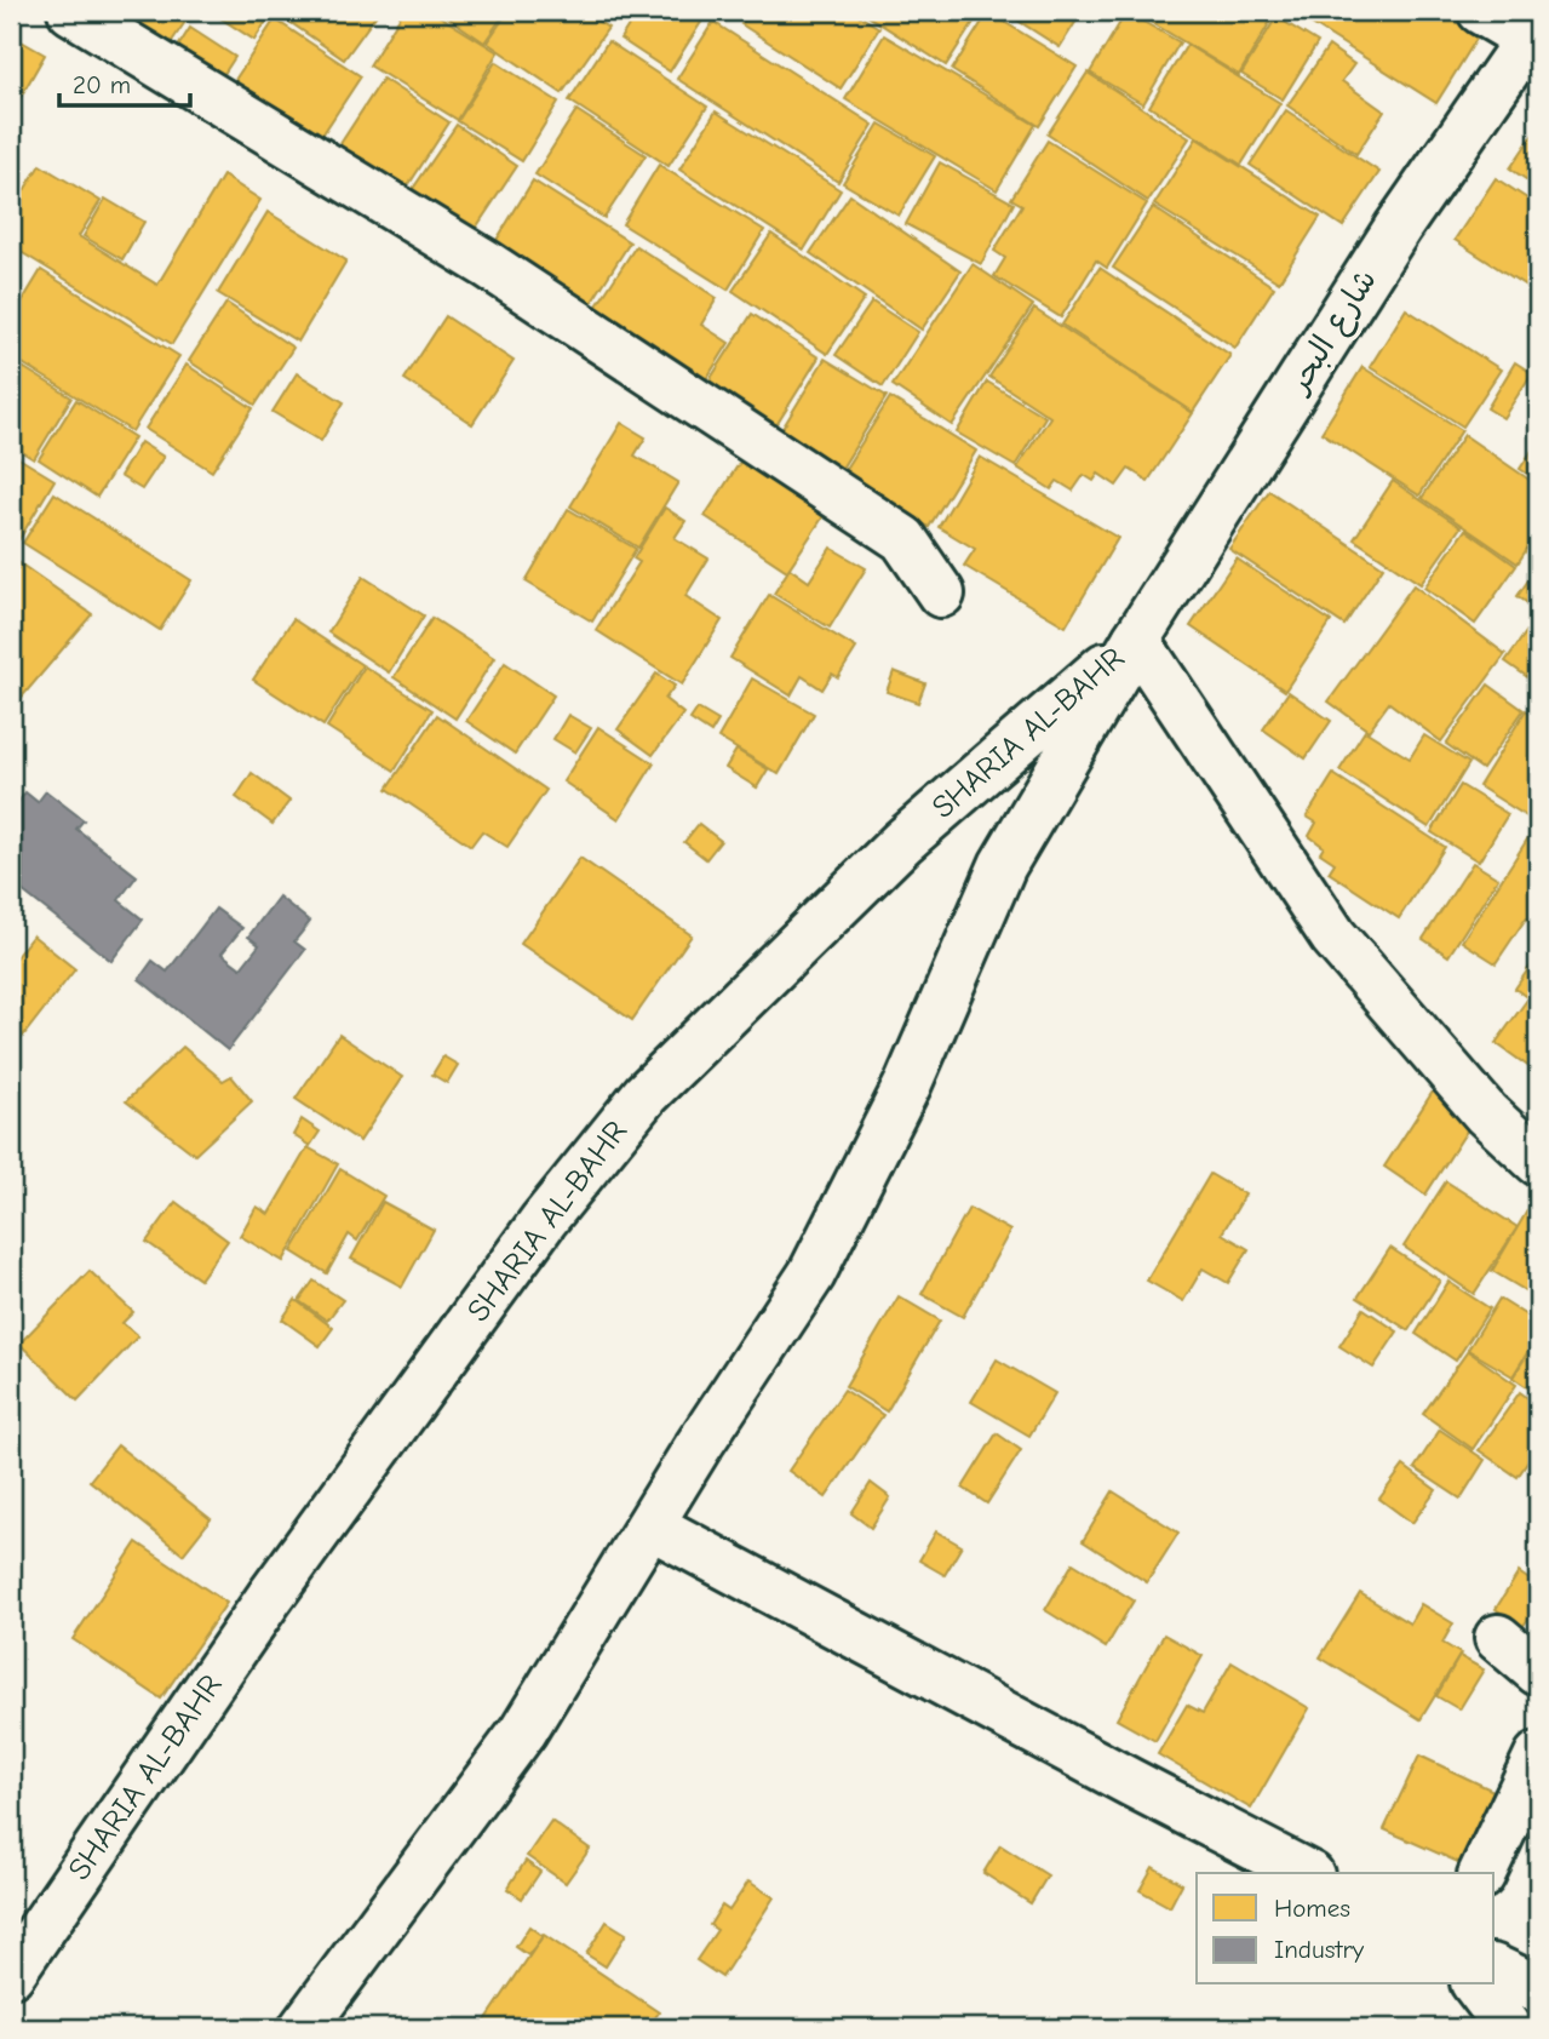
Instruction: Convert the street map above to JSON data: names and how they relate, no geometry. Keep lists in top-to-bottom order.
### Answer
{
  "streets": {
    "main road": ["شارع البحر", "SHARIA AL-BAHR"]
  },
  "crossings": [
    ["شارع البحر", "SHARIA AL-BAHR"]
  ],
  "legend": ["Homes", "Industry"],
  "scale_bar": "20 m"
}
